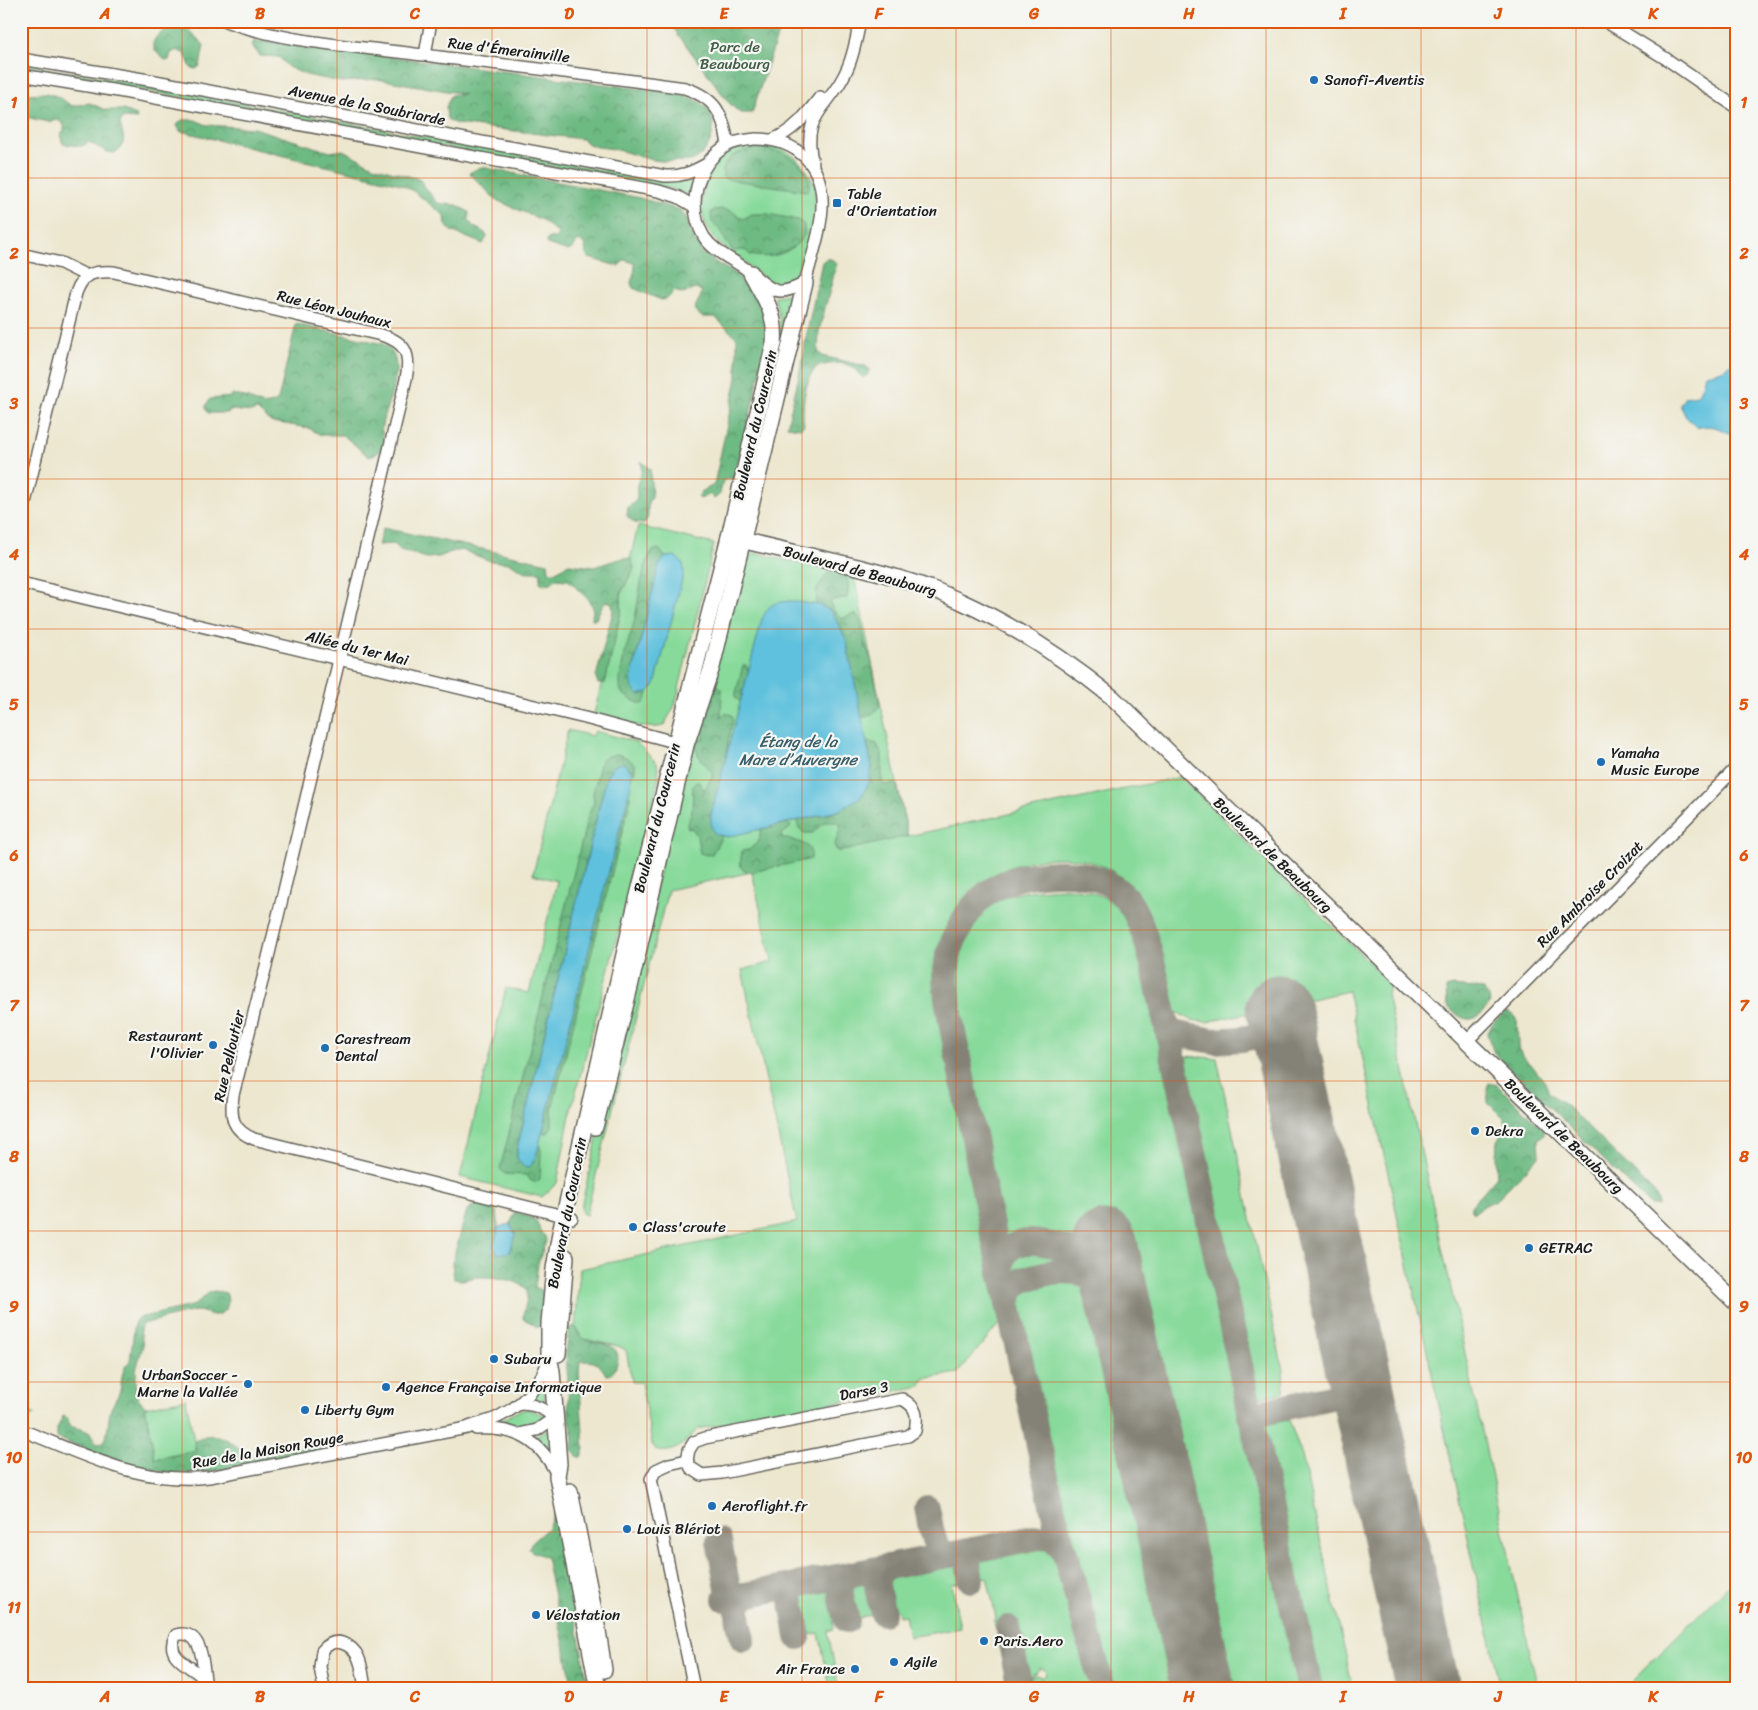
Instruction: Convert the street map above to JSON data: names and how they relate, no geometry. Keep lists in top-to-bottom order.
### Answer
{
  "streets": {
    "main road": ["Boulevard du Courcerin", "Boulevard de Beaubourg"],
    "street": [
      "Rue d'Émerainville",
      "Avenue de la Soubriarde",
      "Rue Léon Jouhaux",
      "Allée du 1er Mai",
      "Rue Ambroise Croizat",
      "Rue Pelloutier",
      "Darse 3",
      "Rue de la Maison Rouge"
    ]
  },
  "crossings": [
    ["Rue d'Émerainville", "Avenue de la Soubriarde"],
    ["Rue d'Émerainville", "Boulevard du Courcerin"],
    ["Avenue de la Soubriarde", "Boulevard du Courcerin"],
    ["Rue Léon Jouhaux", "Allée du 1er Mai"],
    ["Rue Léon Jouhaux", "Rue Pelloutier"],
    ["Boulevard du Courcerin", "Boulevard de Beaubourg"],
    ["Boulevard du Courcerin", "Allée du 1er Mai"],
    ["Boulevard du Courcerin", "Rue Pelloutier"],
    ["Boulevard de Beaubourg", "Rue Ambroise Croizat"],
    ["Allée du 1er Mai", "Rue Pelloutier"]
  ],
  "water": ["Étang de la Mare d’Auvergne"],
  "parks": ["Parc de Beaubourg"],
  "places": {
    "other": [
      "Sanofi-Aventis",
      "Yamaha Music Europe",
      "Restaurant l'Olivier",
      "Carestream Dental",
      "Dekra",
      "Class'croute",
      "GETRAC",
      "Subaru",
      "UrbanSoccer - Marne la Vallée",
      "Agence Française Informatique",
      "Liberty Gym",
      "Aeroflight.fr",
      "Louis Blériot",
      "Vélostation",
      "Paris.Aero",
      "Agile",
      "Air France"
    ],
    "transit": ["Table d'Orientation"]
  },
  "grid": {
    "columns": [
      "A",
      "B",
      "C",
      "D",
      "E",
      "F",
      "G",
      "H",
      "I",
      "J",
      "K"
    ],
    "rows": [
      "1",
      "2",
      "3",
      "4",
      "5",
      "6",
      "7",
      "8",
      "9",
      "10",
      "11"
    ]
  }
}
